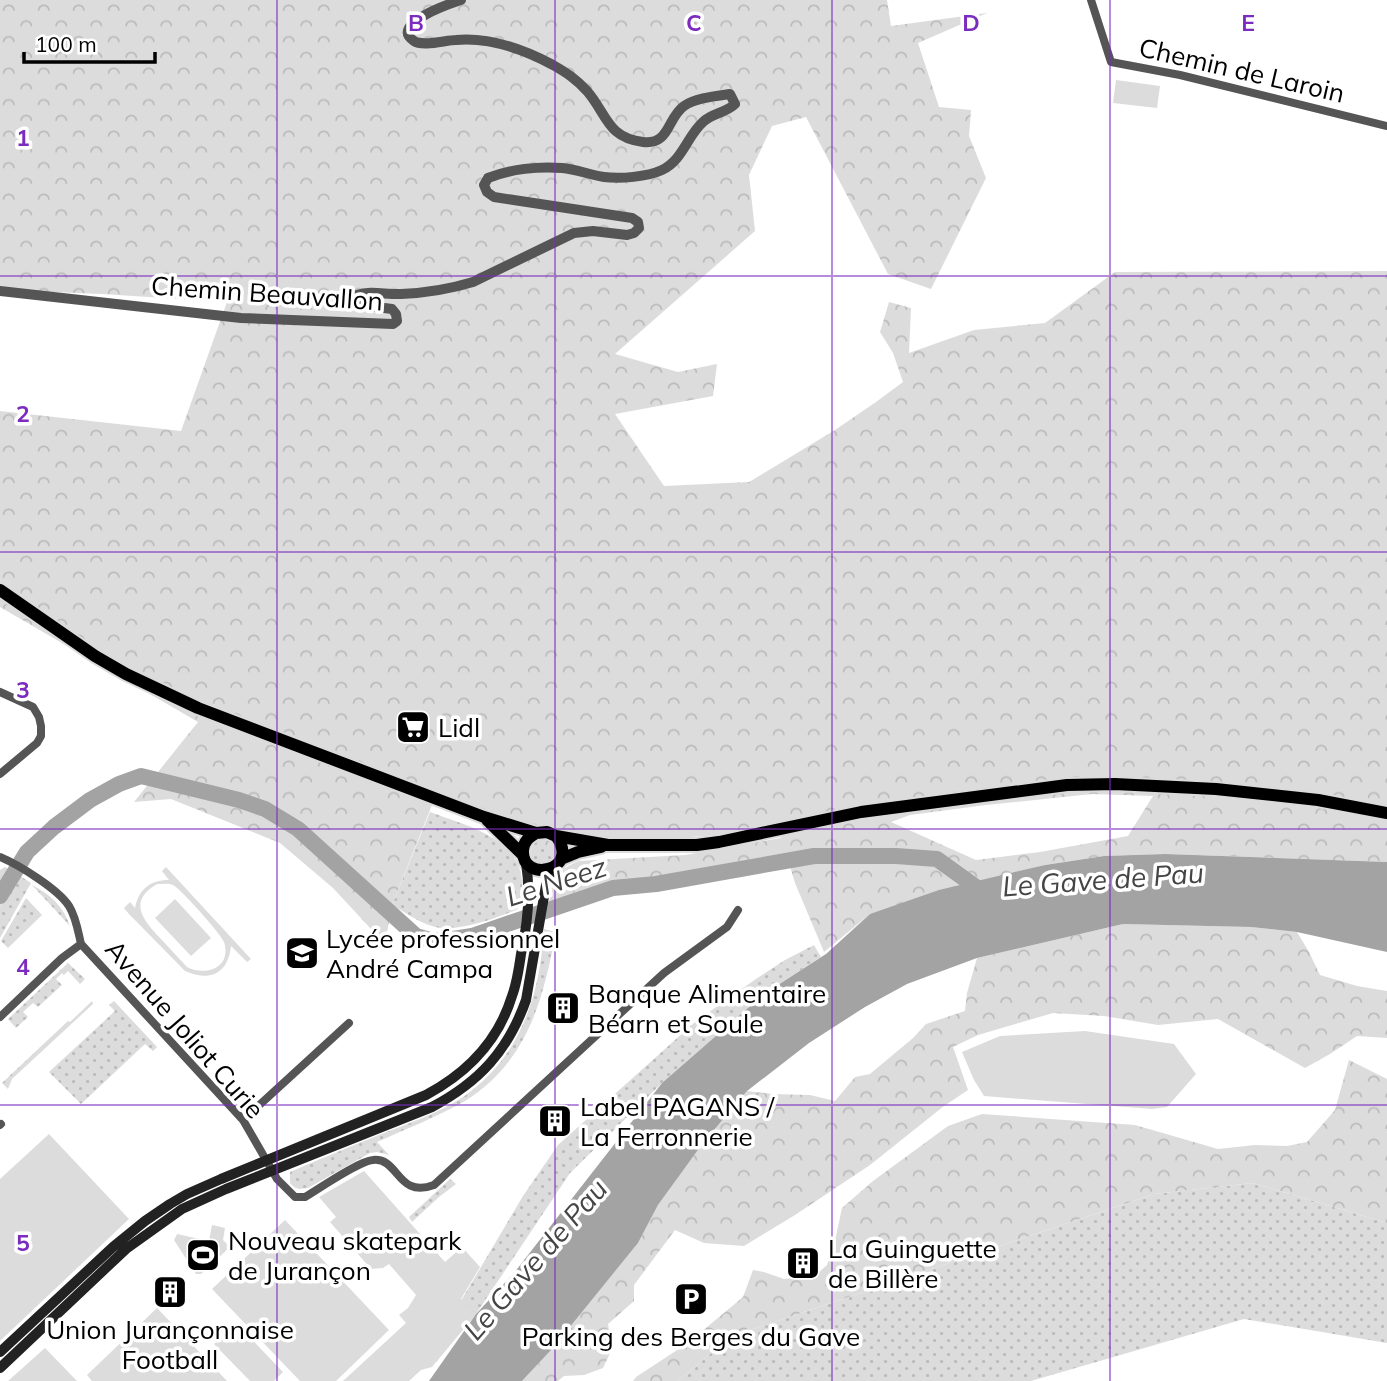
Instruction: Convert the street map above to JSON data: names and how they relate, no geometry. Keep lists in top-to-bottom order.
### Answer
{
  "streets": {
    "street": ["Chemin de Laroin", "Chemin Beauvallon", "Avenue Joliot Curie"]
  },
  "water": ["Le Gave de Pau", "Le Neez"],
  "places": {
    "supermarket": ["Lidl"],
    "school or university": ["Lycée professionnel André Campa"],
    "building": [
      "Banque Alimentaire Béarn et Soule",
      "Label PAGANS / La Ferronnerie",
      "La Guinguette de Billère",
      "Union Jurançonnaise Football"
    ],
    "sports": ["Nouveau skatepark de Jurançon"],
    "parking": ["Parking des Berges du Gave"]
  },
  "scale_bar": "100 m",
  "grid": {
    "columns": [
      "B",
      "C",
      "D",
      "E"
    ],
    "rows": [
      "1",
      "2",
      "3",
      "4",
      "5"
    ]
  }
}
